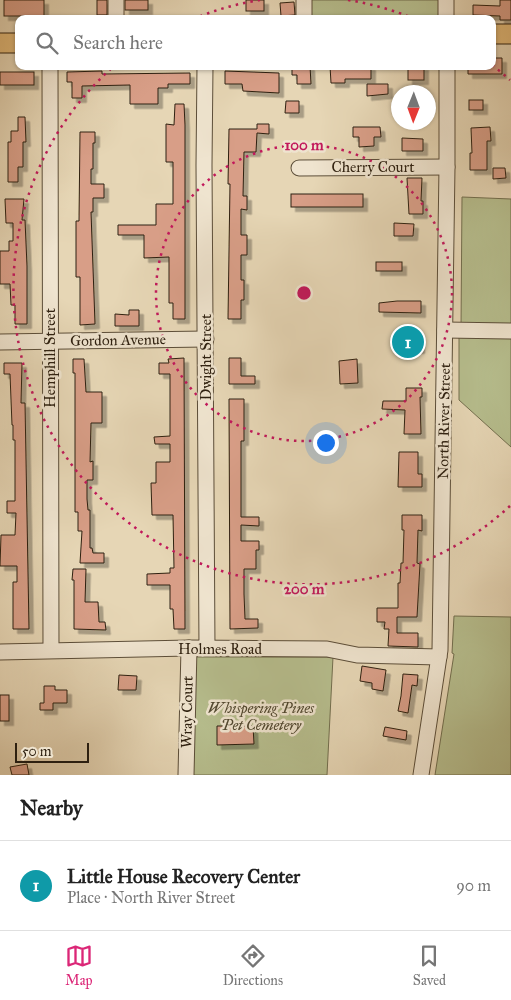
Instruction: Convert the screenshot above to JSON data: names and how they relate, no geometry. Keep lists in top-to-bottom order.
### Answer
{
  "streets": {
    "street": [
      "Cherry Court",
      "Gordon Avenue",
      "Dwight Street",
      "Hemphill Street",
      "North River Street",
      "Holmes Road",
      "Wray Court"
    ]
  },
  "crossings": [
    ["Cherry Court", "North River Street"],
    ["Gordon Avenue", "Dwight Street"],
    ["Gordon Avenue", "Hemphill Street"],
    ["Dwight Street", "Holmes Road"],
    ["Hemphill Street", "Holmes Road"],
    ["North River Street", "Holmes Road"],
    ["Holmes Road", "Wray Court"]
  ],
  "parks": ["Whispering Pines Pet Cemetery"],
  "scale_bar": "50 m",
  "north": "bottom",
  "page": {
    "search": "Search here",
    "pins": "1",
    "scale": "50 m",
    "heading": "Nearby",
    "list": [
      {
        "mark": "1",
        "name": "Little House Recovery Center",
        "note": "Place · North River Street",
        "value": "90 m"
      }
    ],
    "nav": ["Map", "Directions", "Saved"]
  },
  "rings": ["100 m", "200 m"]
}
